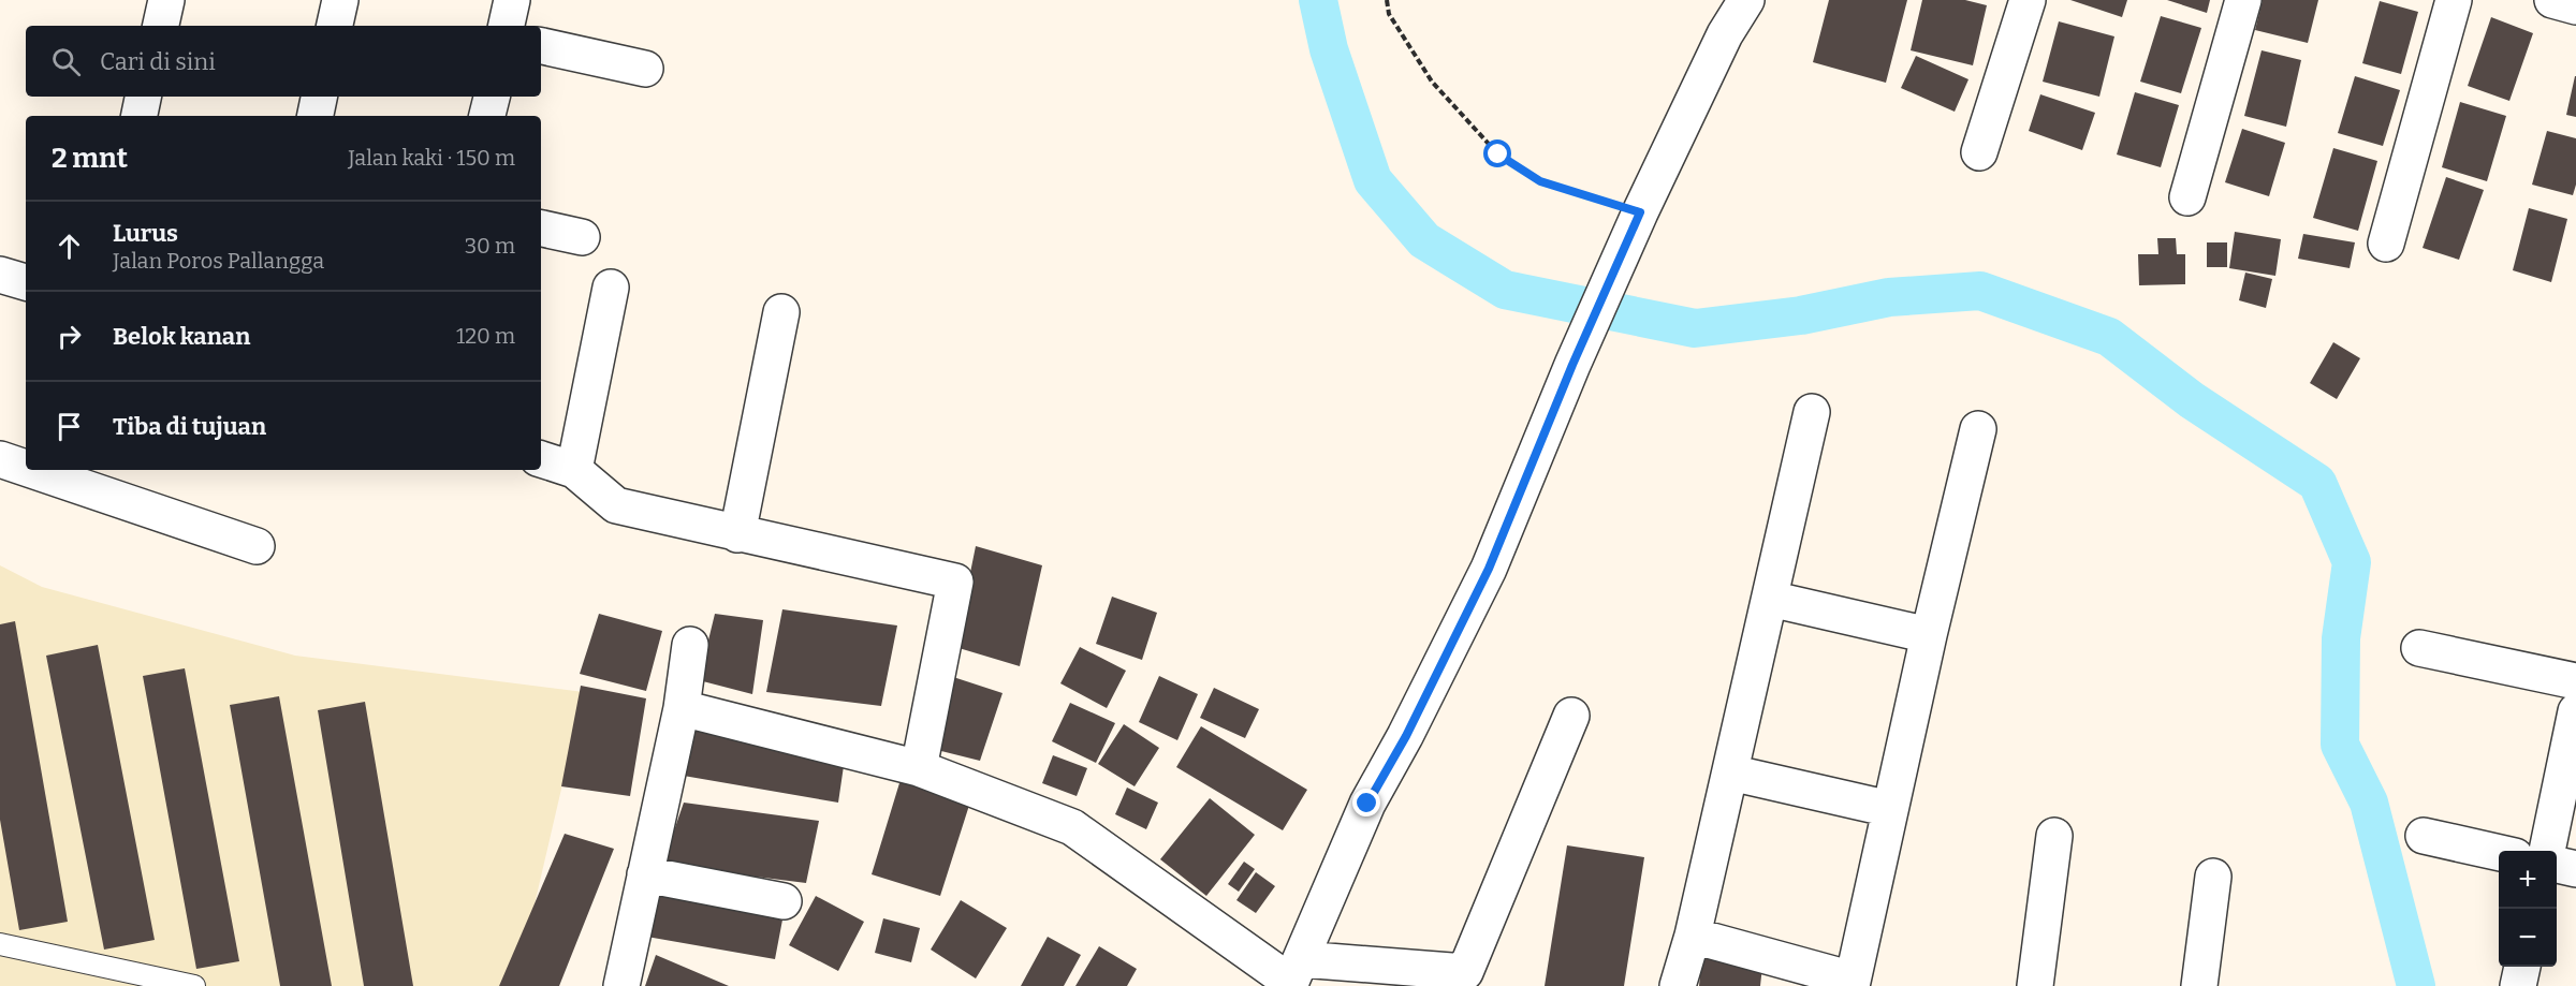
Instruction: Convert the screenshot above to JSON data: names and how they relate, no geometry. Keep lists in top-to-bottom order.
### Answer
{
  "page": {
    "search": "Cari di sini",
    "heading": ["2 mnt", "Jalan kaki · 150 m"],
    "list": [
      ["Lurus", "Jalan Poros Pallangga", "30 m"],
      ["Belok kanan", "120 m"],
      "Tiba di tujuan"
    ],
    "map_buttons": ["+", "−"]
  }
}
